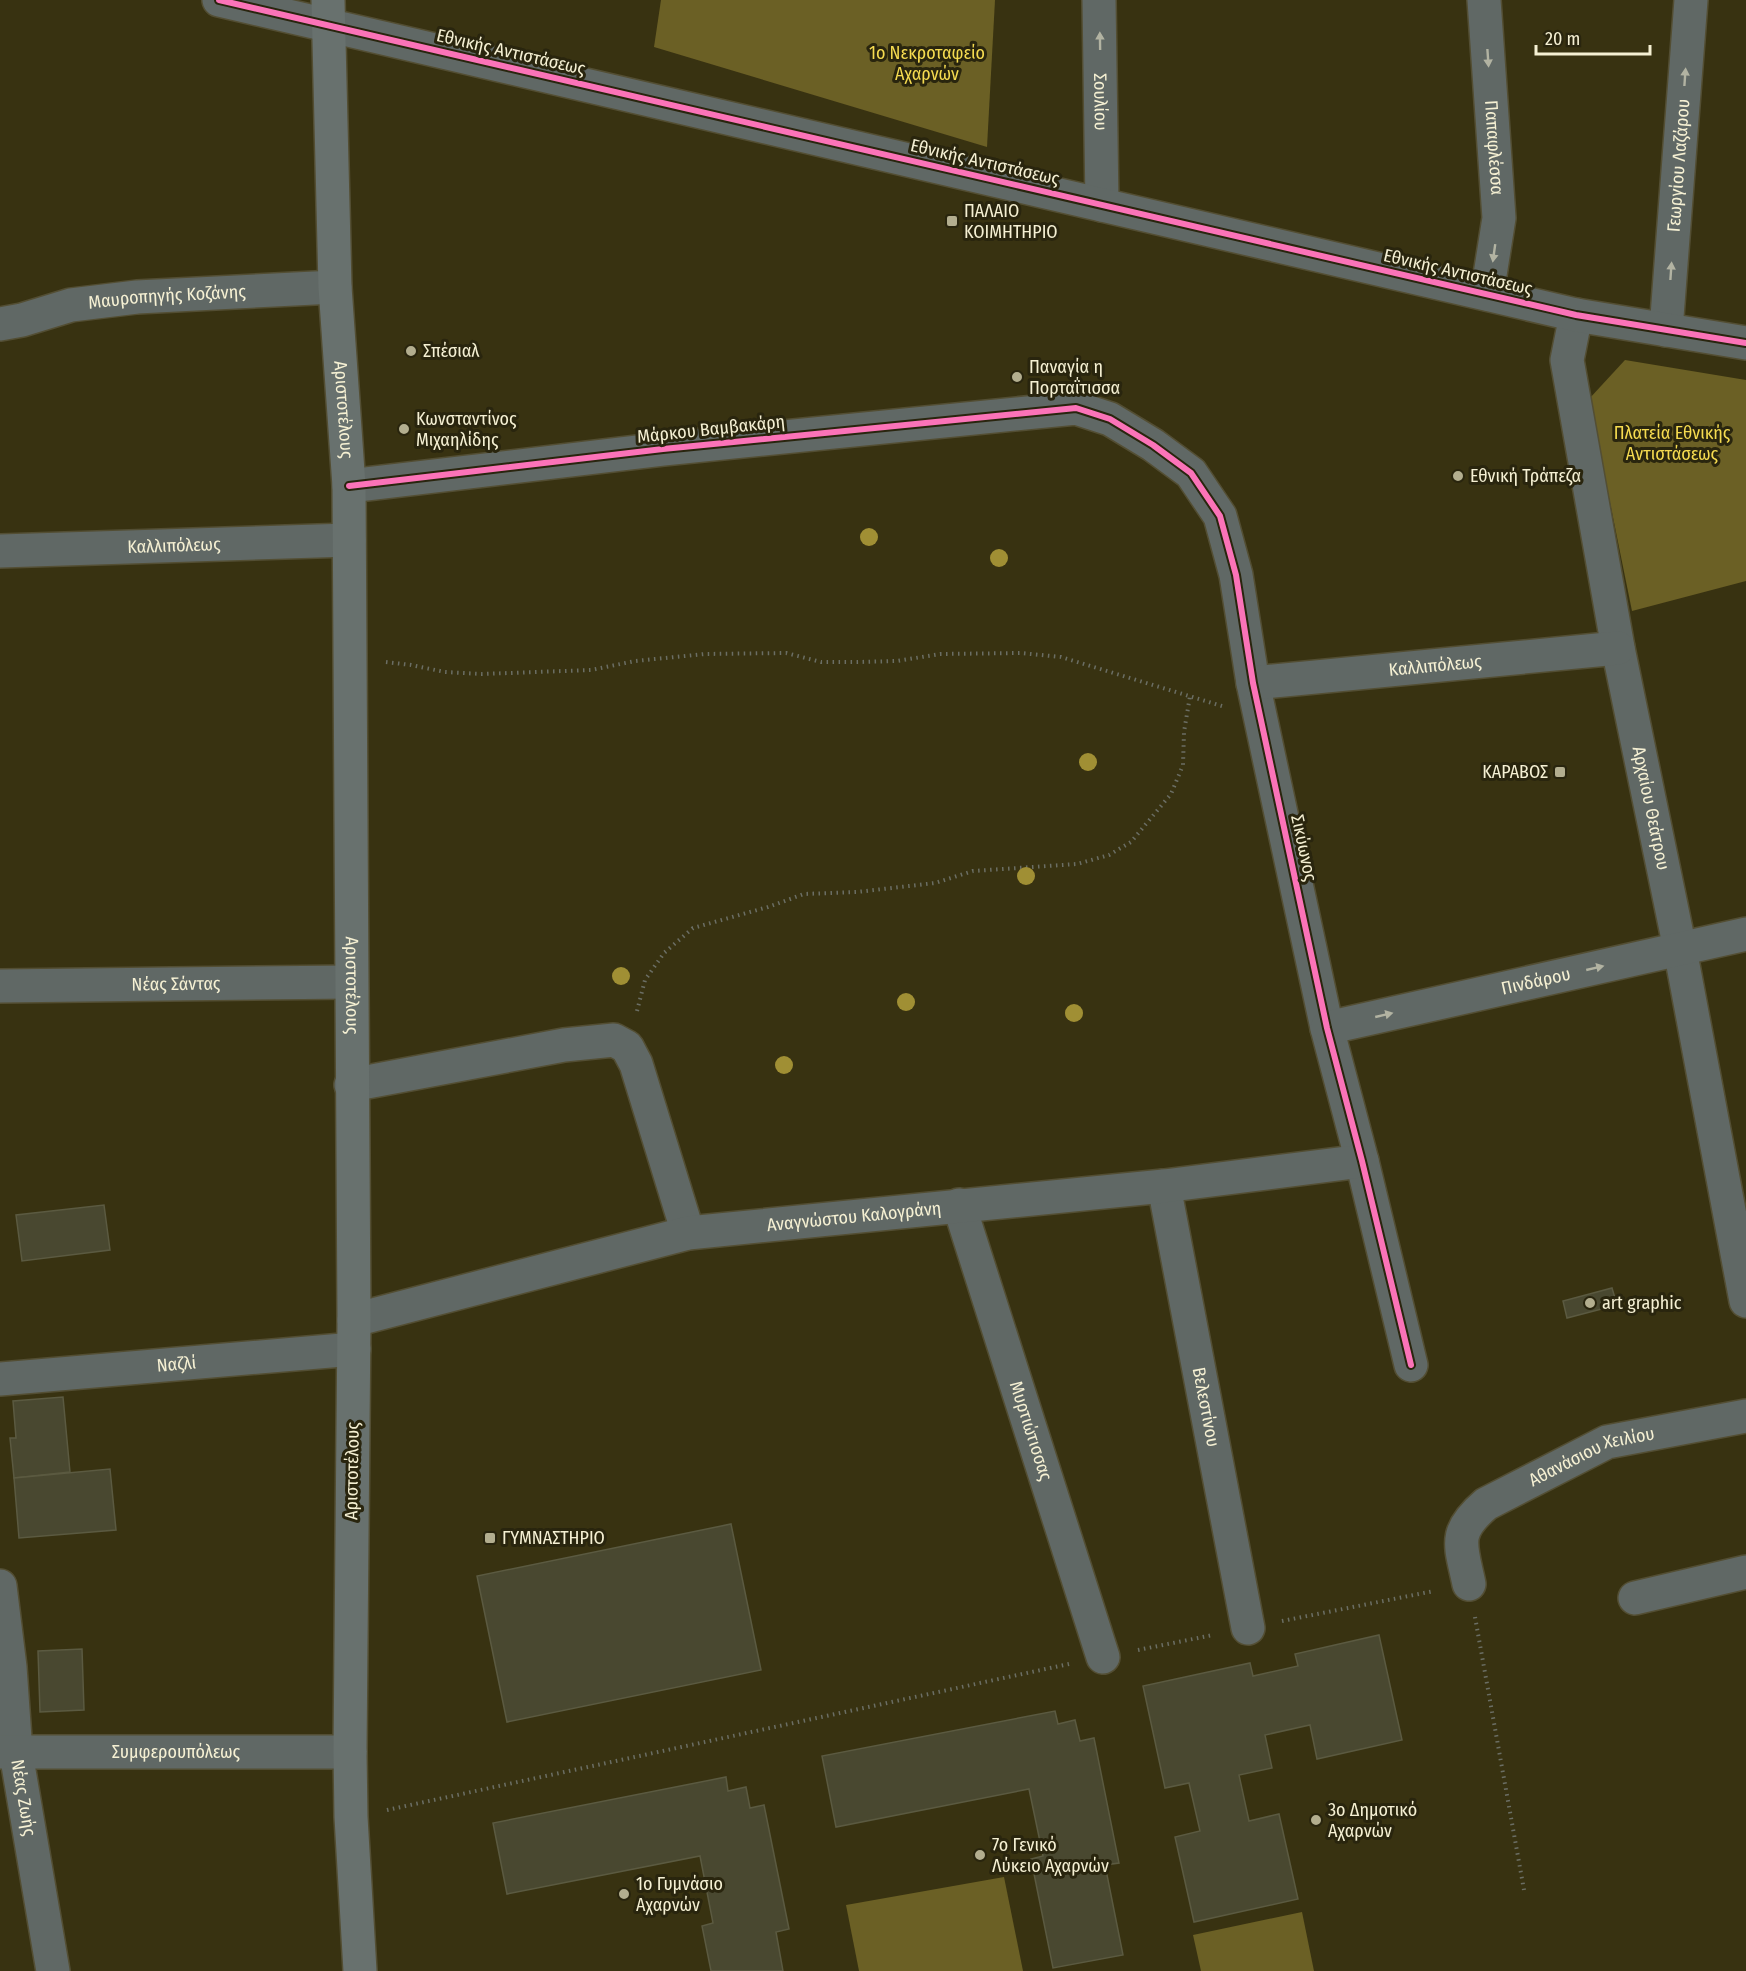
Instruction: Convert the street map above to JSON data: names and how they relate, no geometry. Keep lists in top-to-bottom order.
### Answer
{
  "streets": {
    "main road": ["Αριστοτέλους"],
    "street": [
      "Εθνικής Αντιστάσεως",
      "Σουλίου",
      "Παπαφλέσσα",
      "Γεωργίου Λαζάρου",
      "Μαυροπηγής Κοζάνης",
      "Μάρκου Βαμβακάρη",
      "Καλλιπόλεως",
      "Αρχαίου Θεάτρου",
      "Σικύωνος",
      "Πινδάρου",
      "Νέας Σάντας",
      "Αναγνώστου Καλογράνη",
      "Ναζλί",
      "Βελεστίνου",
      "Μυρτιώτισσας",
      "Αθανάσιου Χειλίου",
      "Συμφερουπόλεως",
      "Νέας Ζωής"
    ]
  },
  "crossings": [
    ["Εθνικής Αντιστάσεως", "Σουλίου"],
    ["Εθνικής Αντιστάσεως", "Παπαφλέσσα"],
    ["Εθνικής Αντιστάσεως", "Γεωργίου Λαζάρου"],
    ["Εθνικής Αντιστάσεως", "Αριστοτέλους"],
    ["Εθνικής Αντιστάσεως", "Αρχαίου Θεάτρου"],
    ["Μαυροπηγής Κοζάνης", "Αριστοτέλους"],
    ["Αριστοτέλους", "Μάρκου Βαμβακάρη"],
    ["Αριστοτέλους", "Καλλιπόλεως"],
    ["Αριστοτέλους", "Νέας Σάντας"],
    ["Αριστοτέλους", "Αναγνώστου Καλογράνη"],
    ["Αριστοτέλους", "Ναζλί"],
    ["Αριστοτέλους", "Συμφερουπόλεως"],
    ["Μάρκου Βαμβακάρη", "Σικύωνος"],
    ["Καλλιπόλεως", "Αρχαίου Θεάτρου"],
    ["Καλλιπόλεως", "Σικύωνος"],
    ["Αρχαίου Θεάτρου", "Πινδάρου"],
    ["Σικύωνος", "Πινδάρου"],
    ["Σικύωνος", "Αναγνώστου Καλογράνη"],
    ["Αναγνώστου Καλογράνη", "Ναζλί"],
    ["Αναγνώστου Καλογράνη", "Βελεστίνου"],
    ["Αναγνώστου Καλογράνη", "Μυρτιώτισσας"],
    ["Συμφερουπόλεως", "Νέας Ζωής"]
  ],
  "one_way": [
    "Σουλίου",
    "Παπαφλέσσα",
    "Γεωργίου Λαζάρου",
    "Πινδάρου"
  ],
  "parks": ["1ο Νεκροταφείο Αχαρνών", "Πλατεία Εθνικής Αντιστάσεως"],
  "places": {
    "transit": ["ΠΑΛΑΙΟ ΚΟΙΜΗΤΗΡΙΟ", "ΚΑΡΑΒΟΣ", "ΓΥΜΝΑΣΤΗΡΙΟ"],
    "other": [
      "Σπέσιαλ",
      "Παναγία η Πορταΐτισσα",
      "Κωνσταντίνος Μιχαηλίδης",
      "Εθνική Τράπεζα",
      "art graphic",
      "3ο Δημοτικό Αχαρνών",
      "7ο Γενικό Λύκειο Αχαρνών",
      "1ο Γυμνάσιο Αχαρνών"
    ]
  },
  "scale_bar": "20 m"
}
